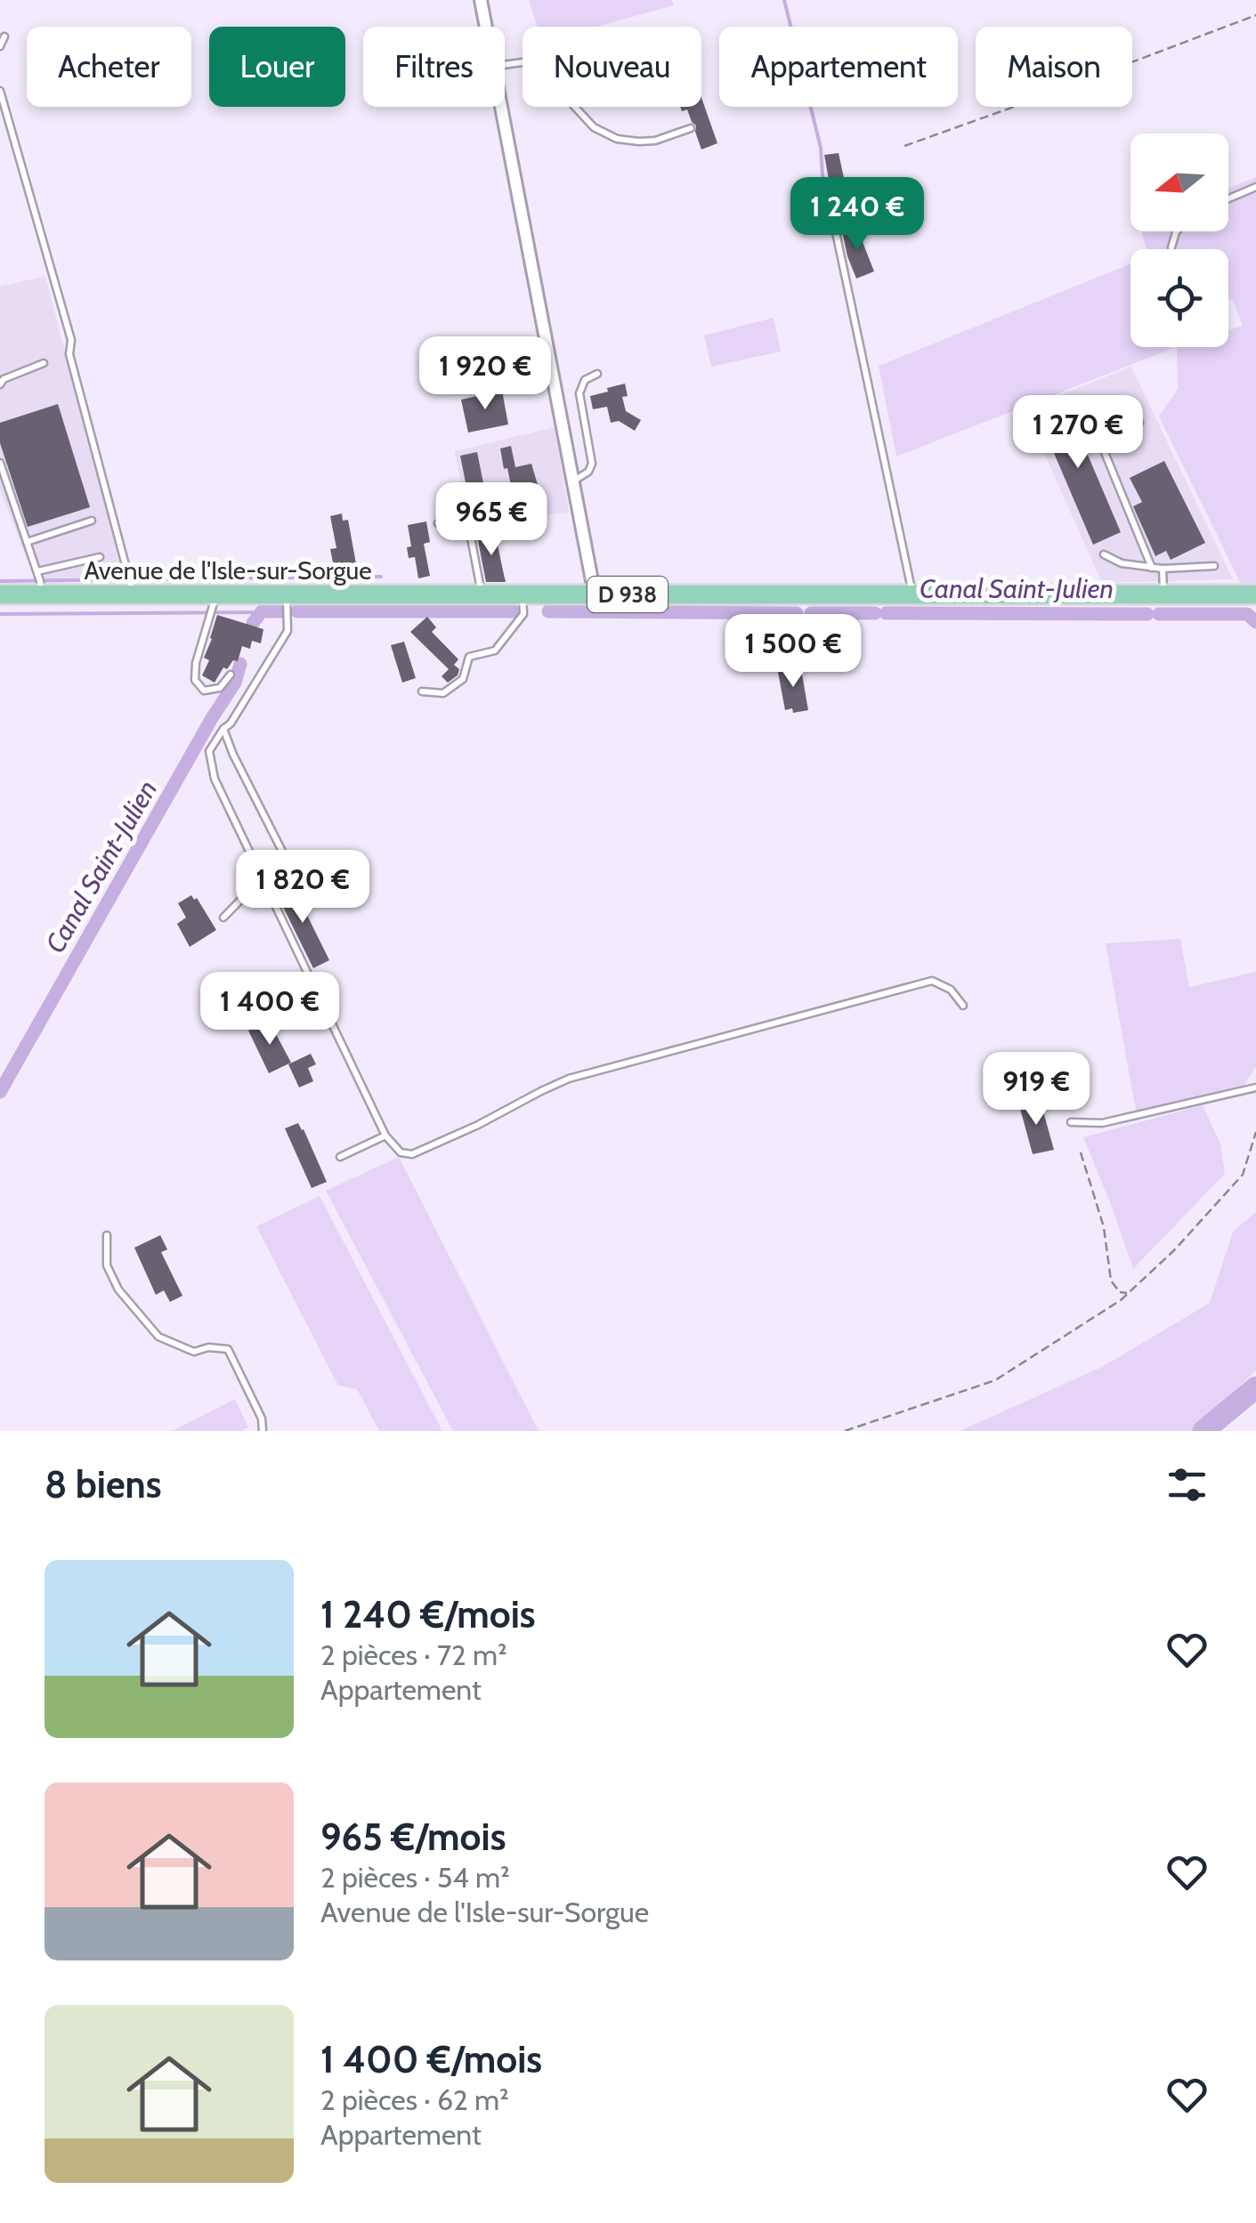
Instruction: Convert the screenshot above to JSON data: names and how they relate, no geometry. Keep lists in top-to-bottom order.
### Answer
{
  "streets": {
    "main road": ["Avenue de l'Isle-sur-Sorgue", "D 938"]
  },
  "water": ["Canal Saint-Julien"],
  "north": "left",
  "page": {
    "chip": [
      "Acheter",
      "Louer",
      "Filtres",
      "Nouveau",
      "Appartement",
      "Maison"
    ],
    "price": [
      "1 240 €",
      "1 920 €",
      "1 270 €",
      "965 €",
      "1 500 €",
      "1 820 €",
      "1 400 €",
      "919 €"
    ],
    "heading": "8 biens",
    "list": [
      {
        "name": "1 240 €/mois",
        "note": "2 pièces · 72 m² · Appartement"
      },
      {
        "name": "965 €/mois",
        "note": "2 pièces · 54 m² · Avenue de l'Isle-sur-Sorgue"
      },
      {
        "name": "1 400 €/mois",
        "note": "2 pièces · 62 m² · Appartement"
      }
    ]
  }
}
